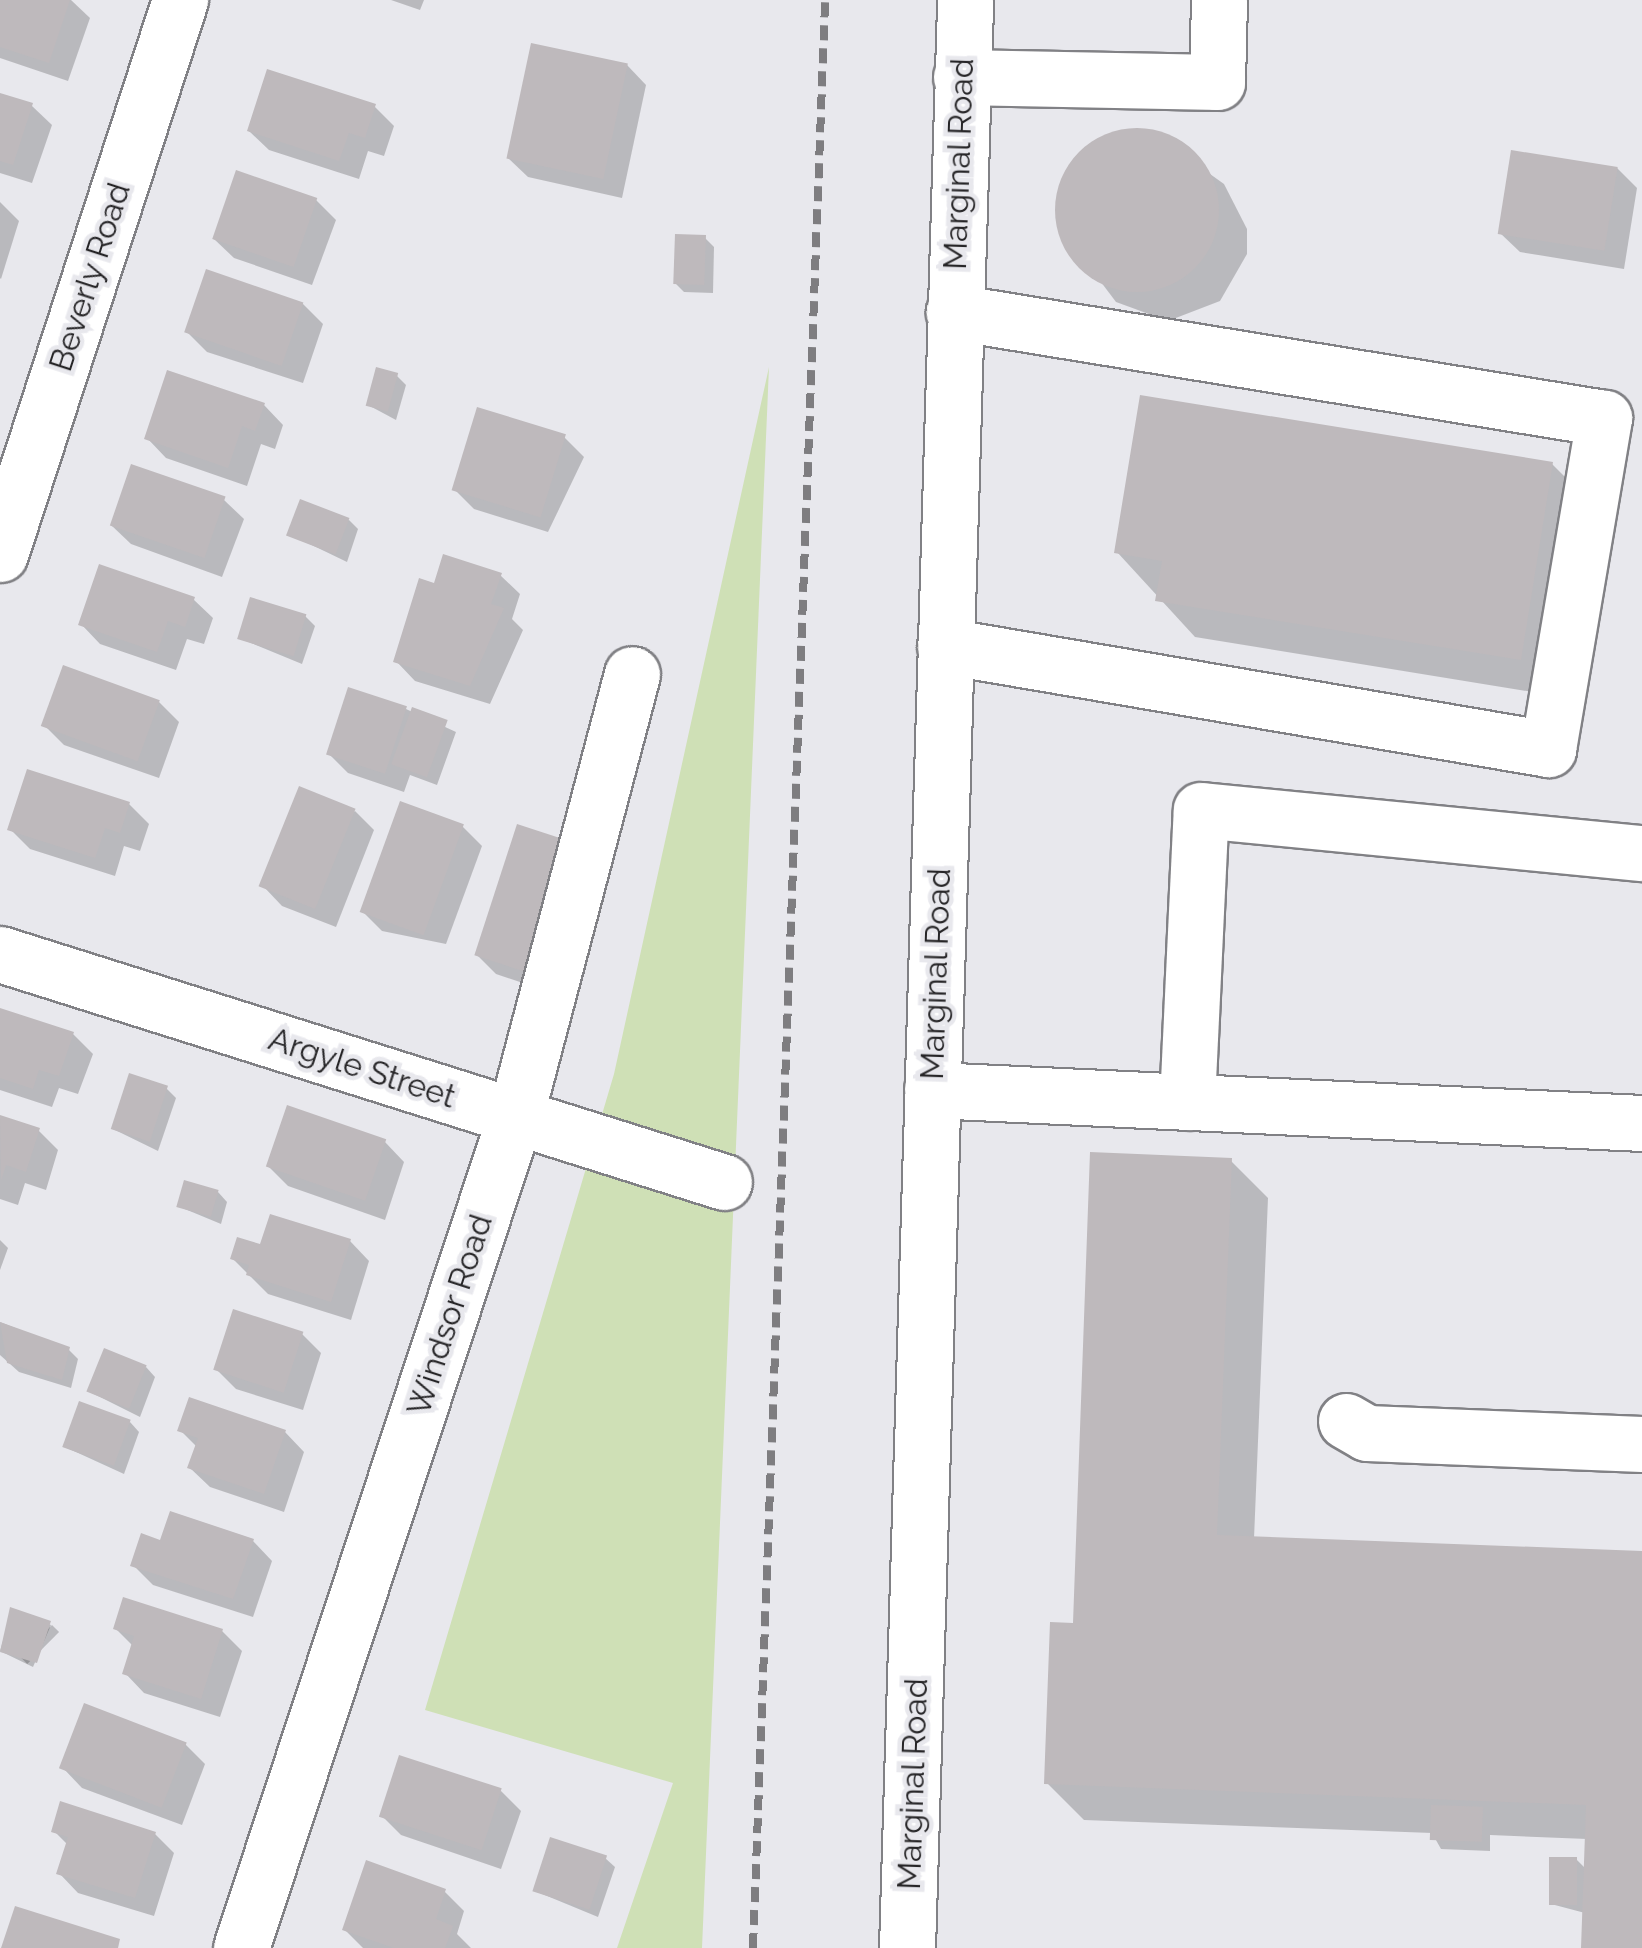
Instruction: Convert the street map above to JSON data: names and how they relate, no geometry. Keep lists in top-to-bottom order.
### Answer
{
  "streets": {
    "street": [
      "Marginal Road",
      "Beverly Road",
      "Argyle Street",
      "Windsor Road"
    ]
  },
  "crossings": [
    ["Argyle Street", "Windsor Road"]
  ]
}
